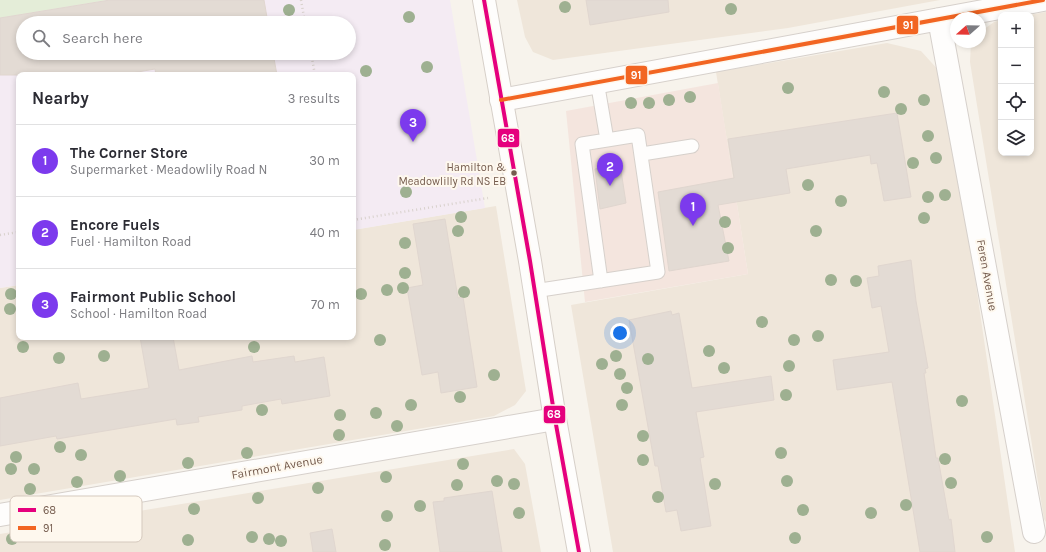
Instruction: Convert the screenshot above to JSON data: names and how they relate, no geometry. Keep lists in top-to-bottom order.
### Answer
{
  "streets": {
    "street": ["Feren Avenue", "Fairmont Avenue"]
  },
  "places": ["Hamilton & Meadowlilly Rd NS EB"],
  "lines": ["transit line 68", "transit line 91"],
  "legend": ["68", "91"],
  "north": "left",
  "page": {
    "map_buttons": ["+", "−"],
    "search": "Search here",
    "heading": ["Nearby", "3 results"],
    "pins": ["3", "2", "1"],
    "list": [
      {
        "mark": "1",
        "name": "The Corner Store",
        "note": "Supermarket · Meadowlily Road N",
        "value": "30 m"
      },
      {
        "mark": "2",
        "name": "Encore Fuels",
        "note": "Fuel · Hamilton Road",
        "value": "40 m"
      },
      {
        "mark": "3",
        "name": "Fairmont Public School",
        "note": "School · Hamilton Road",
        "value": "70 m"
      }
    ]
  }
}
